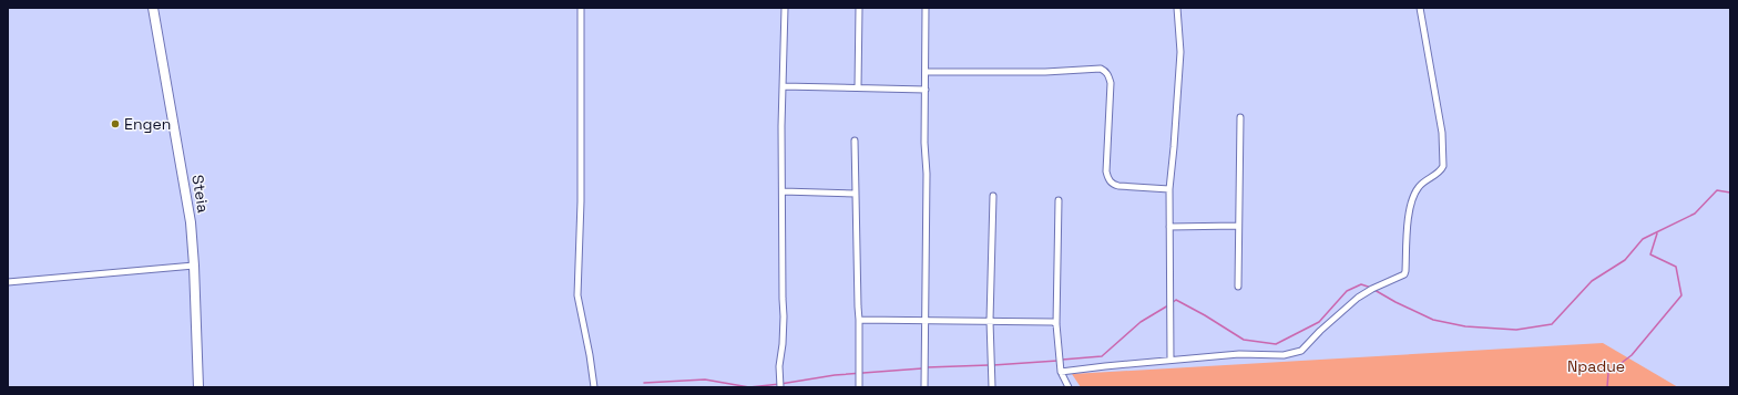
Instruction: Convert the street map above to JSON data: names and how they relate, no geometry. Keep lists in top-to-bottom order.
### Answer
{
  "streets": {
    "main road": ["Steia"]
  },
  "parks": ["Npadue"],
  "places": ["Engen"]
}
